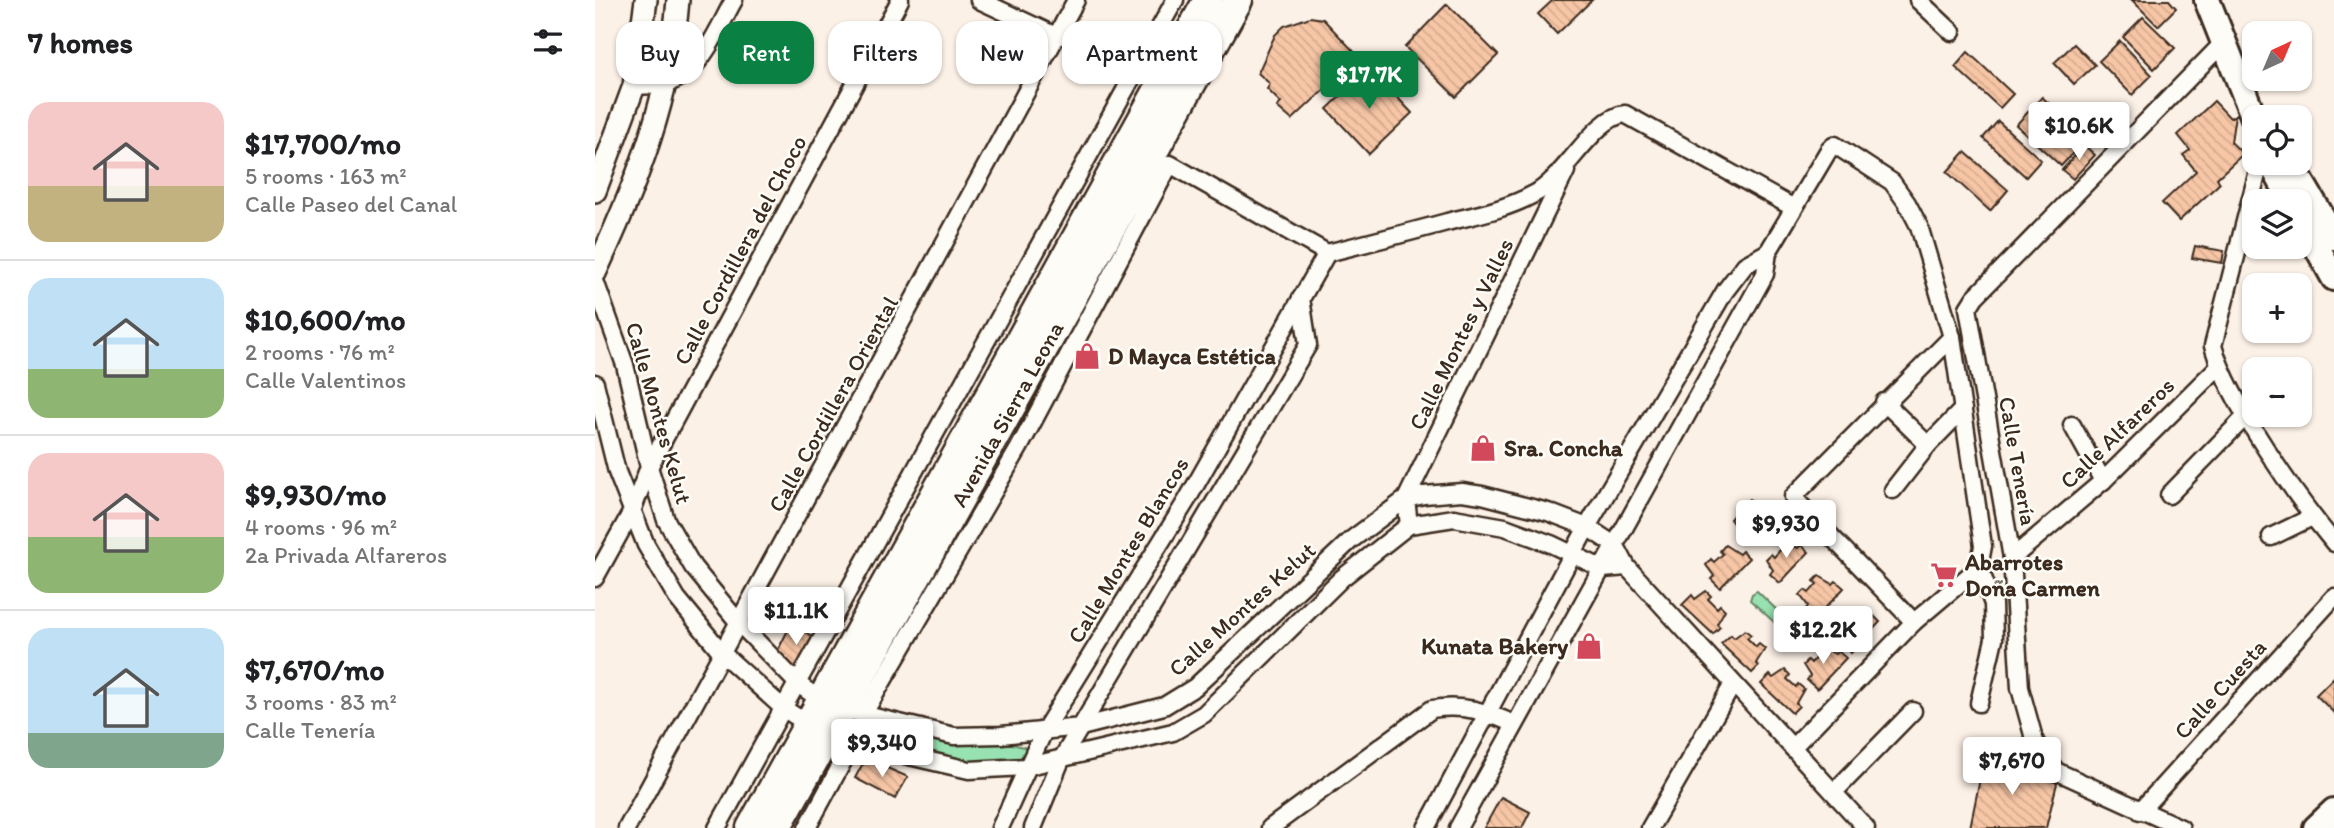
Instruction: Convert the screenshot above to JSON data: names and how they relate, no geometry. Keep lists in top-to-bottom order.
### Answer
{
  "streets": {
    "highway": ["Avenida Sierra Leona"],
    "street": [
      "Calle Cordillera del Choco",
      "Calle Montes y Valles",
      "Calle Cordillera Oriental",
      "Calle Montes Kelut",
      "Calle Alfareros",
      "Calle Tenería",
      "Calle Montes Blancos",
      "Calle Cuesta"
    ]
  },
  "crossings": [
    ["Calle Cordillera del Choco", "Calle Montes Kelut"],
    ["Calle Montes y Valles", "Calle Montes Kelut"],
    ["Calle Cordillera Oriental", "Calle Montes Kelut"],
    ["Calle Montes Kelut", "Avenida Sierra Leona"],
    ["Calle Montes Kelut", "Calle Montes Blancos"],
    ["Avenida Sierra Leona", "Calle Montes Blancos"],
    ["Calle Alfareros", "Calle Tenería"],
    ["Calle Tenería", "Calle Cuesta"]
  ],
  "places": {
    "shop": ["D Mayca Estética", "Sra. Concha", "Kunata Bakery"],
    "supermarket": ["Abarrotes Doña Carmen"]
  },
  "north": "top right",
  "page": {
    "heading": "7 homes",
    "map_buttons": ["+", "−"],
    "chip": [
      "Buy",
      "Rent",
      "Filters",
      "New",
      "Apartment"
    ],
    "price": [
      "$17.7K",
      "$10.6K",
      "$9,930",
      "$11.1K",
      "$12.2K",
      "$9,340",
      "$7,670"
    ],
    "list": [
      {
        "name": "$17,700/mo",
        "note": "5 rooms · 163 m² · Calle Paseo del Canal"
      },
      {
        "name": "$10,600/mo",
        "note": "2 rooms · 76 m² · Calle Valentinos"
      },
      {
        "name": "$9,930/mo",
        "note": "4 rooms · 96 m² · 2a Privada Alfareros"
      },
      {
        "name": "$7,670/mo",
        "note": "3 rooms · 83 m² · Calle Tenería"
      }
    ]
  }
}
